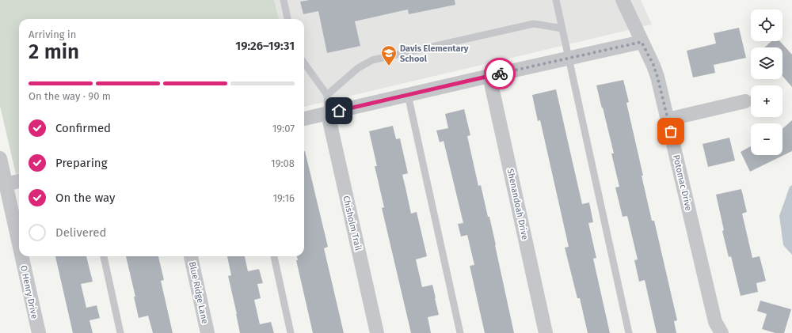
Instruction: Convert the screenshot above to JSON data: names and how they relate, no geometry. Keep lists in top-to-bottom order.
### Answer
{
  "streets": {
    "street": [
      "Potomac Drive",
      "Shenandoah Drive",
      "Chisholm Trail",
      "O Henry Drive",
      "Blue Ridge Lane"
    ]
  },
  "places": {
    "school or university": ["Davis Elementary School"]
  },
  "page": {
    "map_buttons": ["+", "−"],
    "heading": ["2 min", "Arriving in", "19:26–19:31"],
    "bar": "On the way · 90 m",
    "list": [
      ["Confirmed", "19:07"],
      ["Preparing", "19:08"],
      ["On the way", "19:16"],
      "Delivered"
    ]
  }
}
